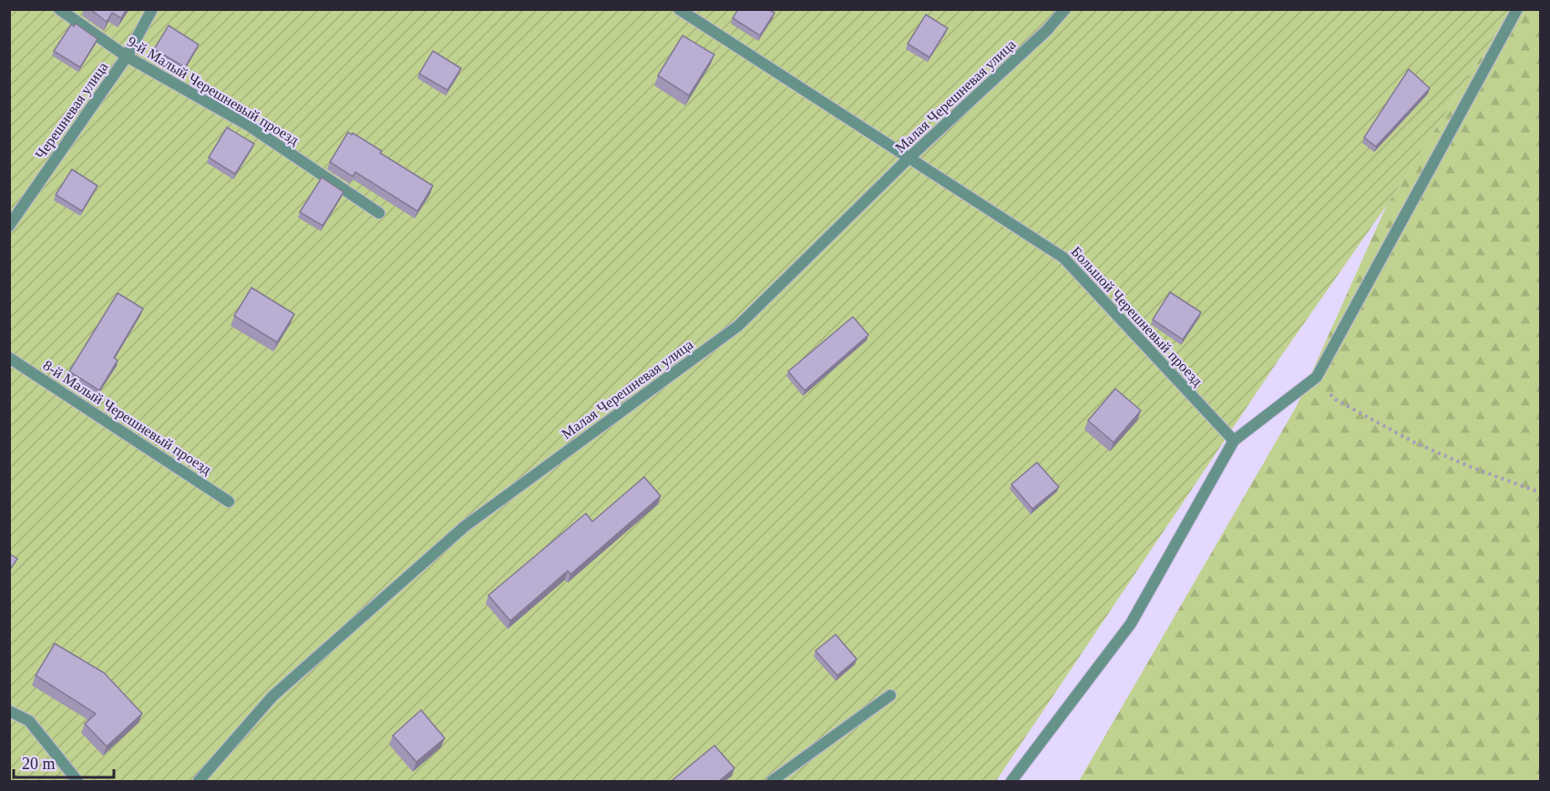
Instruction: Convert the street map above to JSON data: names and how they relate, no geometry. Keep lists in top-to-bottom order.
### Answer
{
  "streets": {
    "lane": [
      "9-й Малый Черешневый проезд",
      "Малая Черешневая улица",
      "Черешневая улица",
      "Большой Черешневый проезд",
      "8-й Малый Черешневый проезд"
    ]
  },
  "crossings": [
    ["9-й Малый Черешневый проезд", "Черешневая улица"],
    ["Малая Черешневая улица", "Большой Черешневый проезд"]
  ],
  "scale_bar": "20 m"
}
